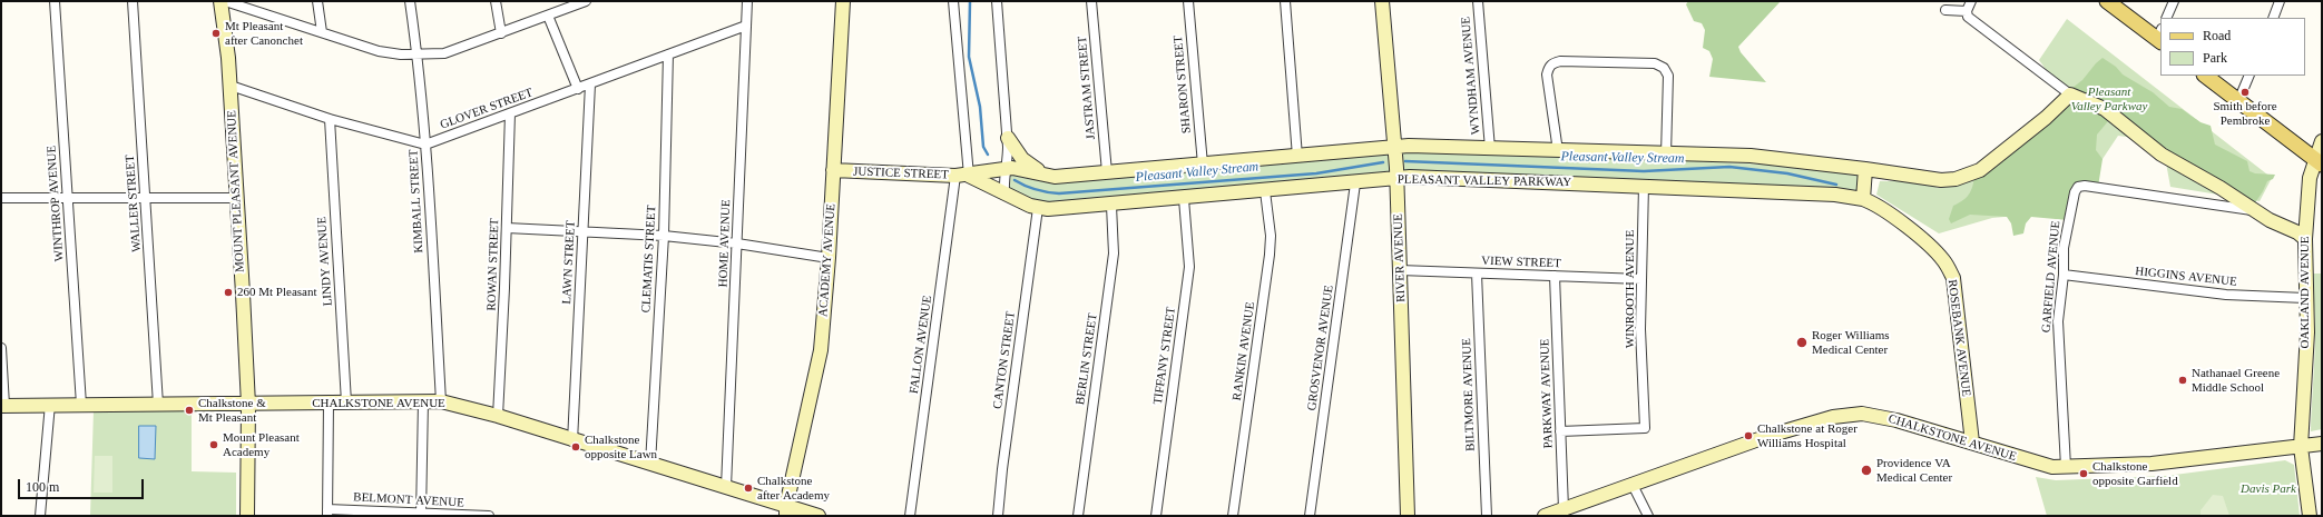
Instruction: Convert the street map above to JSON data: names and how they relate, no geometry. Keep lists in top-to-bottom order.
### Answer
{
  "streets": {
    "street": [
      "WYNDHAM AVENUE",
      "SHARON STREET",
      "JASTRAM STREET",
      "GLOVER STREET",
      "JUSTICE STREET",
      "PLEASANT VALLEY PARKWAY",
      "MOUNT PLEASANT AVENUE",
      "KIMBALL STREET",
      "WINTHROP AVENUE",
      "WALLER STREET",
      "HOME AVENUE",
      "RIVER AVENUE",
      "CLEMATIS STREET",
      "ACADEMY AVENUE",
      "LINDY AVENUE",
      "LAWN STREET",
      "VIEW STREET",
      "ROWAN STREET",
      "GARFIELD AVENUE",
      "HIGGINS AVENUE",
      "WINROOTH AVENUE",
      "OAKLAND AVENUE",
      "ROSEBANK AVENUE",
      "FALLON AVENUE",
      "GROSVENOR AVENUE",
      "RANKIN AVENUE",
      "TIFFANY STREET",
      "BERLIN STREET",
      "CANTON STREET",
      "PARKWAY AVENUE",
      "BILTMORE AVENUE",
      "CHALKSTONE AVENUE",
      "BELMONT AVENUE"
    ]
  },
  "crossings": [
    ["GLOVER STREET", "KIMBALL STREET"],
    ["GLOVER STREET", "HOME AVENUE"],
    ["GLOVER STREET", "CLEMATIS STREET"],
    ["GLOVER STREET", "LAWN STREET"],
    ["GLOVER STREET", "ROWAN STREET"],
    ["JUSTICE STREET", "PLEASANT VALLEY PARKWAY"],
    ["JUSTICE STREET", "ACADEMY AVENUE"],
    ["JUSTICE STREET", "FALLON AVENUE"],
    ["PLEASANT VALLEY PARKWAY", "RIVER AVENUE"],
    ["PLEASANT VALLEY PARKWAY", "WINROOTH AVENUE"],
    ["PLEASANT VALLEY PARKWAY", "ROSEBANK AVENUE"],
    ["PLEASANT VALLEY PARKWAY", "FALLON AVENUE"],
    ["PLEASANT VALLEY PARKWAY", "GROSVENOR AVENUE"],
    ["PLEASANT VALLEY PARKWAY", "RANKIN AVENUE"],
    ["PLEASANT VALLEY PARKWAY", "TIFFANY STREET"],
    ["PLEASANT VALLEY PARKWAY", "BERLIN STREET"],
    ["PLEASANT VALLEY PARKWAY", "CANTON STREET"],
    ["MOUNT PLEASANT AVENUE", "CHALKSTONE AVENUE"],
    ["KIMBALL STREET", "CHALKSTONE AVENUE"],
    ["WINTHROP AVENUE", "CHALKSTONE AVENUE"],
    ["WALLER STREET", "CHALKSTONE AVENUE"],
    ["HOME AVENUE", "CHALKSTONE AVENUE"],
    ["RIVER AVENUE", "VIEW STREET"],
    ["CLEMATIS STREET", "CHALKSTONE AVENUE"],
    ["ACADEMY AVENUE", "CHALKSTONE AVENUE"],
    ["LINDY AVENUE", "CHALKSTONE AVENUE"],
    ["LAWN STREET", "CHALKSTONE AVENUE"],
    ["VIEW STREET", "WINROOTH AVENUE"],
    ["VIEW STREET", "PARKWAY AVENUE"],
    ["VIEW STREET", "BILTMORE AVENUE"],
    ["ROWAN STREET", "CHALKSTONE AVENUE"],
    ["GARFIELD AVENUE", "HIGGINS AVENUE"],
    ["GARFIELD AVENUE", "CHALKSTONE AVENUE"],
    ["HIGGINS AVENUE", "OAKLAND AVENUE"],
    ["WINROOTH AVENUE", "PARKWAY AVENUE"],
    ["OAKLAND AVENUE", "CHALKSTONE AVENUE"],
    ["ROSEBANK AVENUE", "CHALKSTONE AVENUE"],
    ["PARKWAY AVENUE", "CHALKSTONE AVENUE"]
  ],
  "water": ["Pleasant Valley Stream"],
  "parks": ["Pleasant Valley Parkway", "Davis Park"],
  "places": [
    "Mt Pleasant after Canonchet",
    "Smith before Pembroke",
    "260 Mt Pleasant",
    "Roger Williams Medical Center",
    "Nathanael Greene Middle School",
    "Chalkstone & Mt Pleasant",
    "Chalkstone at Roger Williams Hospital",
    "Mount Pleasant Academy",
    "Chalkstone opposite Lawn",
    "Providence VA Medical Center",
    "Chalkstone opposite Garfield",
    "Chalkstone after Academy"
  ],
  "legend": ["Road", "Park"],
  "scale_bar": "100 m"
}
